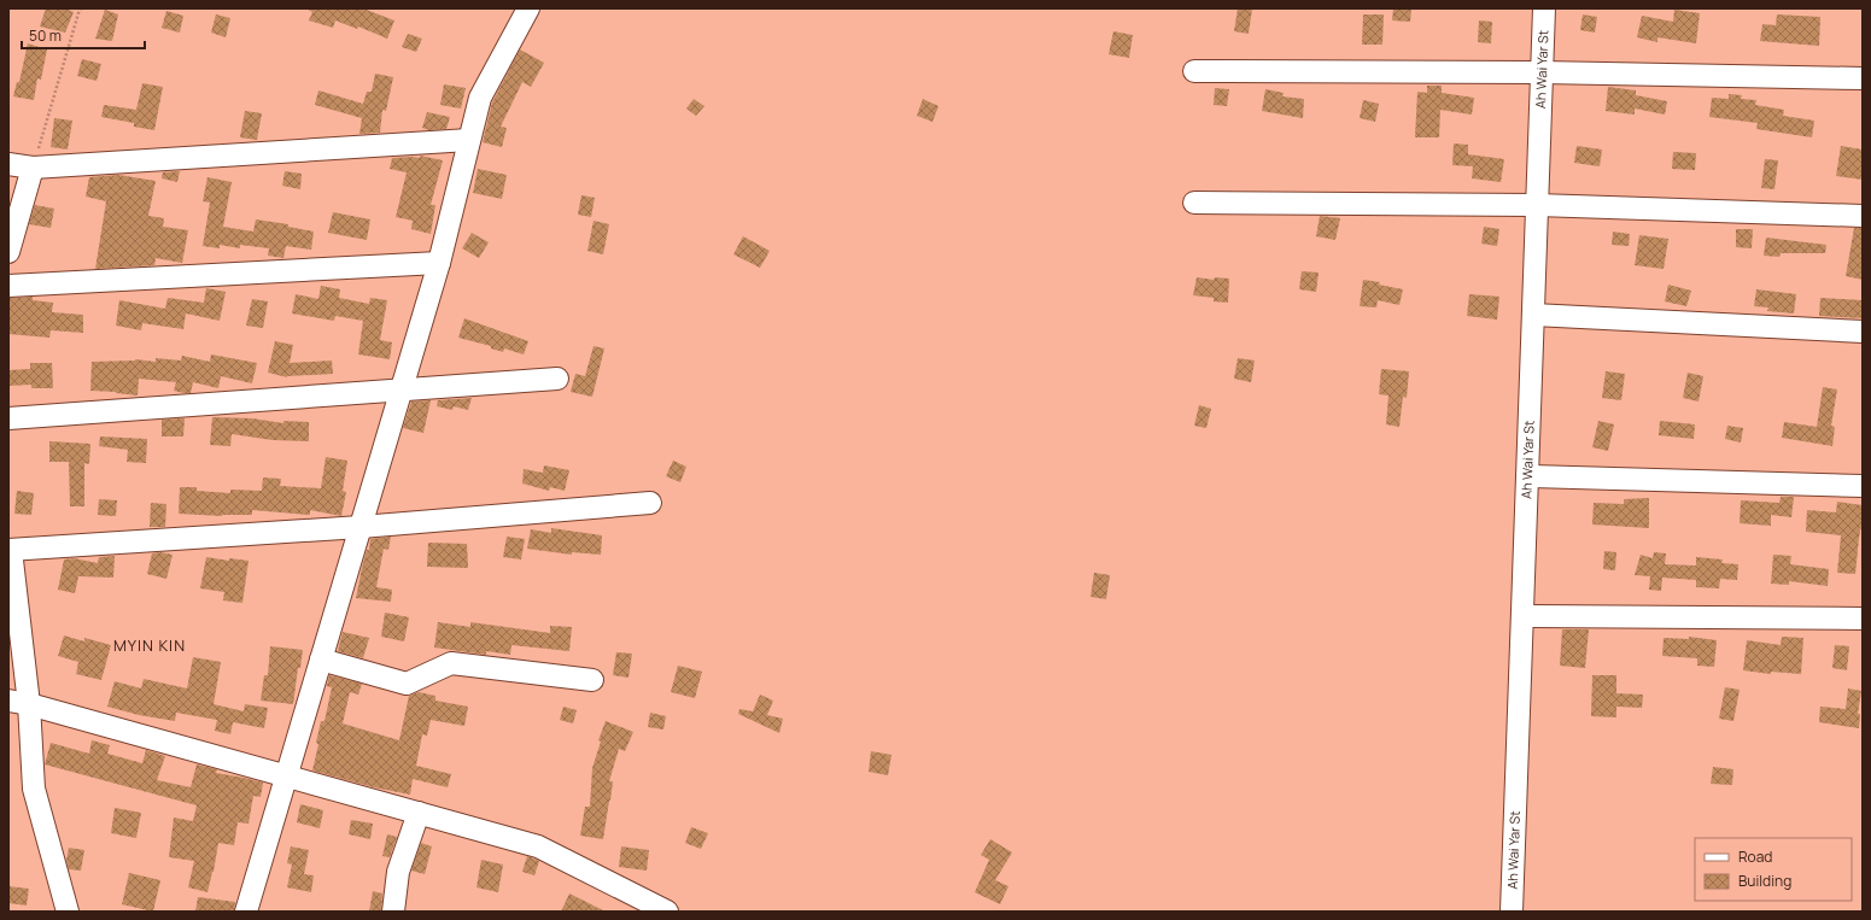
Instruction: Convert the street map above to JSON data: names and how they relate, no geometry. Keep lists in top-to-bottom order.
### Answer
{
  "streets": {
    "street": ["Ah Wai Yar St"]
  },
  "districts": ["MYIN KIN"],
  "legend": ["Road", "Building"],
  "scale_bar": "50 m"
}
